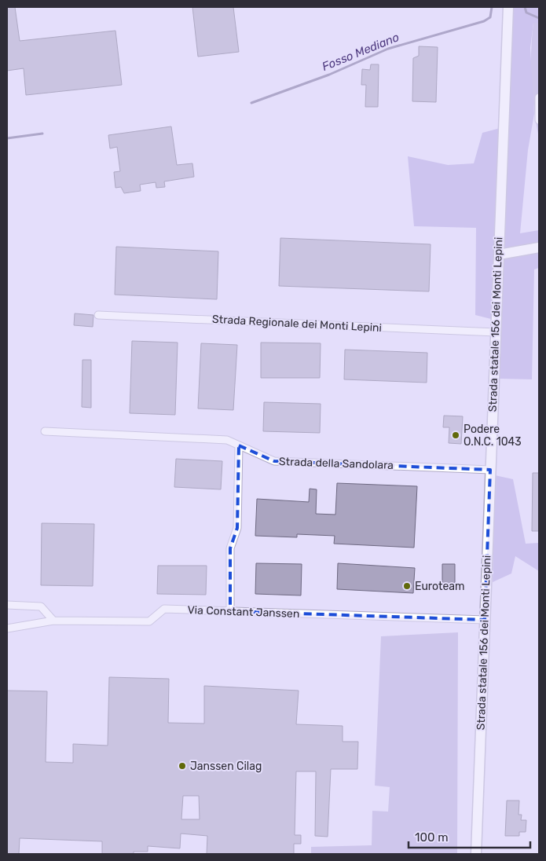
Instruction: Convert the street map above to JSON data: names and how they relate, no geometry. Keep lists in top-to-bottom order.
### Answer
{
  "streets": {
    "main road": ["Strada statale 156 dei Monti Lepini"],
    "street": ["Strada Regionale dei Monti Lepini", "Strada della Sandolara", "Via Constant Janssen"]
  },
  "crossings": [
    ["Strada Regionale dei Monti Lepini", "Strada statale 156 dei Monti Lepini"],
    ["Strada statale 156 dei Monti Lepini", "Strada della Sandolara"],
    ["Strada statale 156 dei Monti Lepini", "Via Constant Janssen"]
  ],
  "water": ["Fosso Mediano"],
  "places": ["Podere O.N.C. 1043", "Euroteam", "Janssen Cilag"],
  "scale_bar": "100 m"
}
